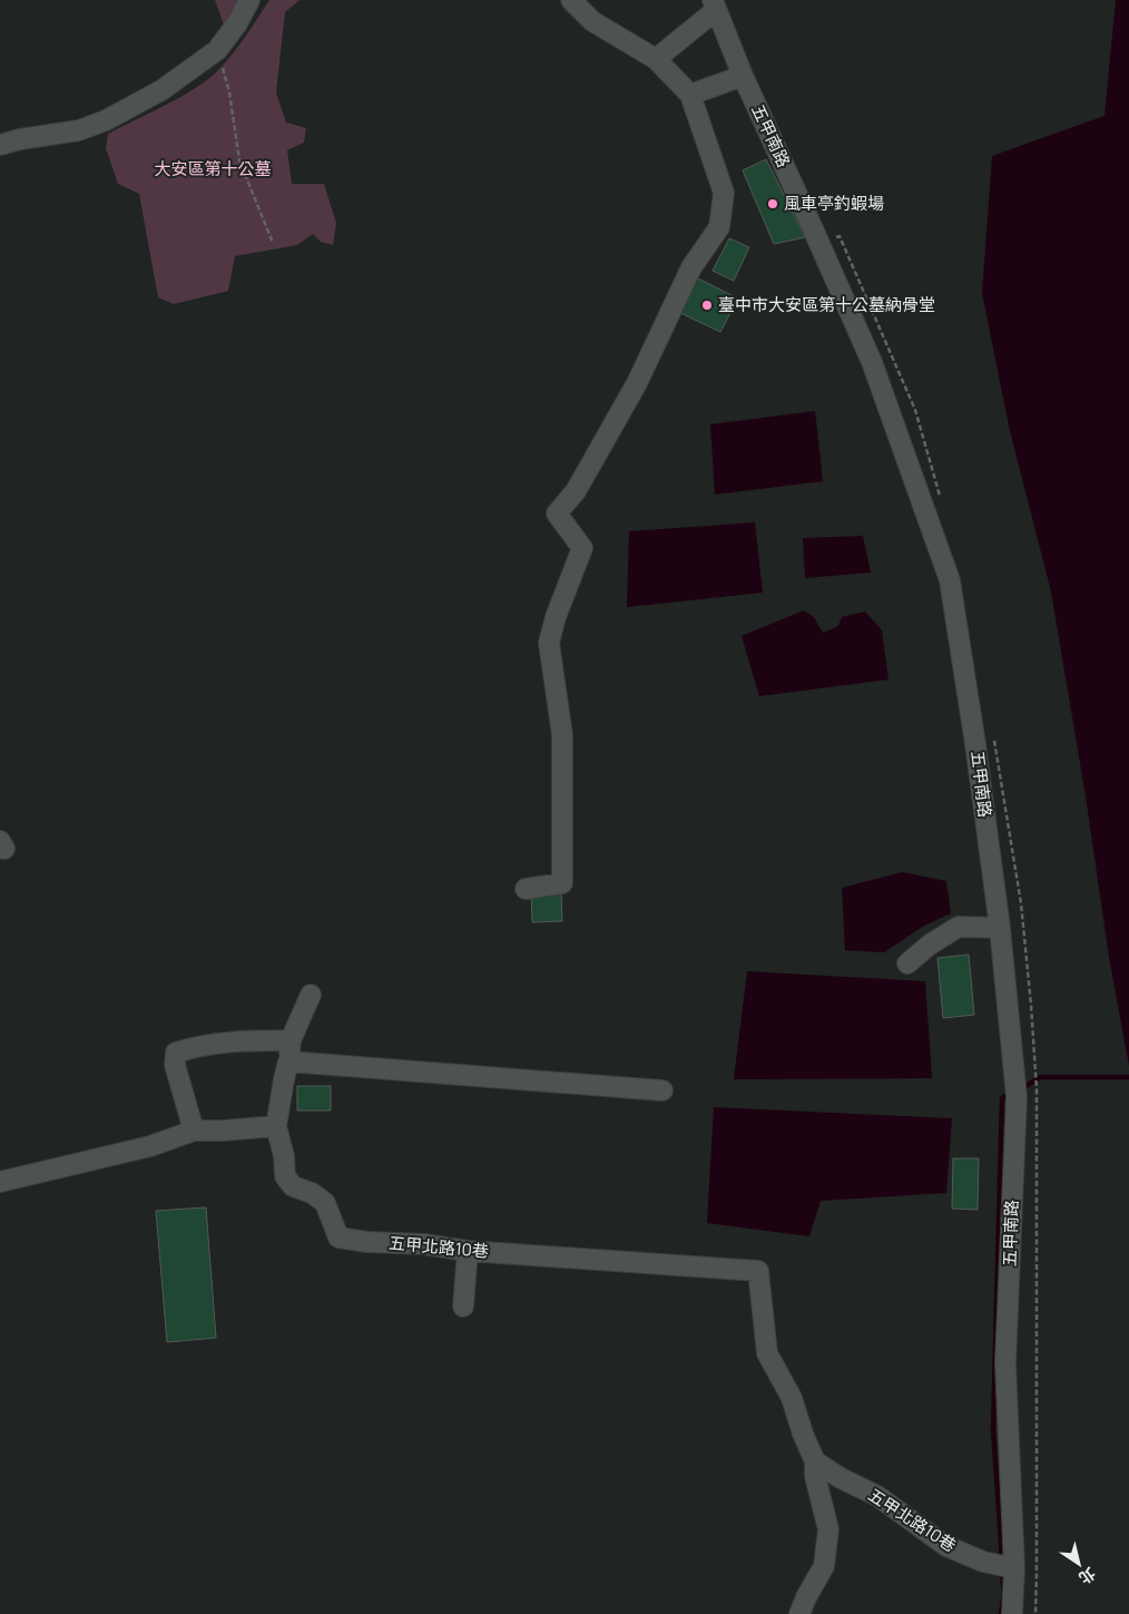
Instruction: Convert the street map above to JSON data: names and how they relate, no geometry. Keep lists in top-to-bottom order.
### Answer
{
  "streets": {
    "street": ["五甲南路", "五甲北路10巷"]
  },
  "crossings": [
    ["五甲南路", "五甲北路10巷"]
  ],
  "parks": ["大安區第十公墓"],
  "places": ["風車亭釣蝦場", "臺中市大安區第十公墓納骨堂"],
  "north": "bottom right"
}
